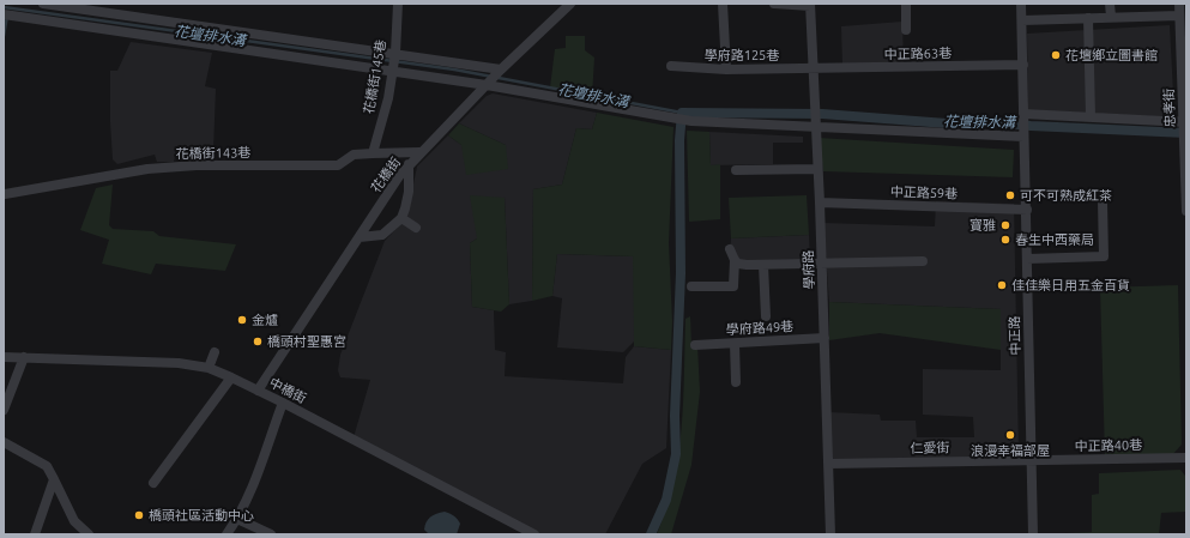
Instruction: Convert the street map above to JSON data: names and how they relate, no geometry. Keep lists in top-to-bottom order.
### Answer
{
  "streets": {
    "street": [
      "中正路63巷",
      "學府路125巷",
      "花橋街145巷",
      "忠孝街",
      "花橋街143巷",
      "花橋街",
      "中正路59巷",
      "學府路",
      "學府路49巷",
      "中正路",
      "中橋街",
      "中正路40巷",
      "仁愛街"
    ]
  },
  "crossings": [
    ["中正路63巷", "學府路125巷"],
    ["中正路63巷", "學府路"],
    ["學府路125巷", "學府路"],
    ["花橋街145巷", "花橋街143巷"],
    ["花橋街143巷", "花橋街"],
    ["花橋街", "中橋街"],
    ["中正路59巷", "學府路"],
    ["中正路59巷", "中正路"],
    ["學府路", "學府路49巷"],
    ["學府路", "仁愛街"],
    ["中正路", "中正路40巷"],
    ["中正路", "仁愛街"],
    ["中正路40巷", "仁愛街"]
  ],
  "water": ["花壇排水溝"],
  "places": [
    "花壇鄉立圖書館",
    "可不可熟成紅茶",
    "寶雅",
    "春生中西藥局",
    "佳佳樂日用五金百貨",
    "金爐",
    "橋頭村聖惠宮",
    "浪漫幸福部屋",
    "橋頭社區活動中心"
  ]
}
